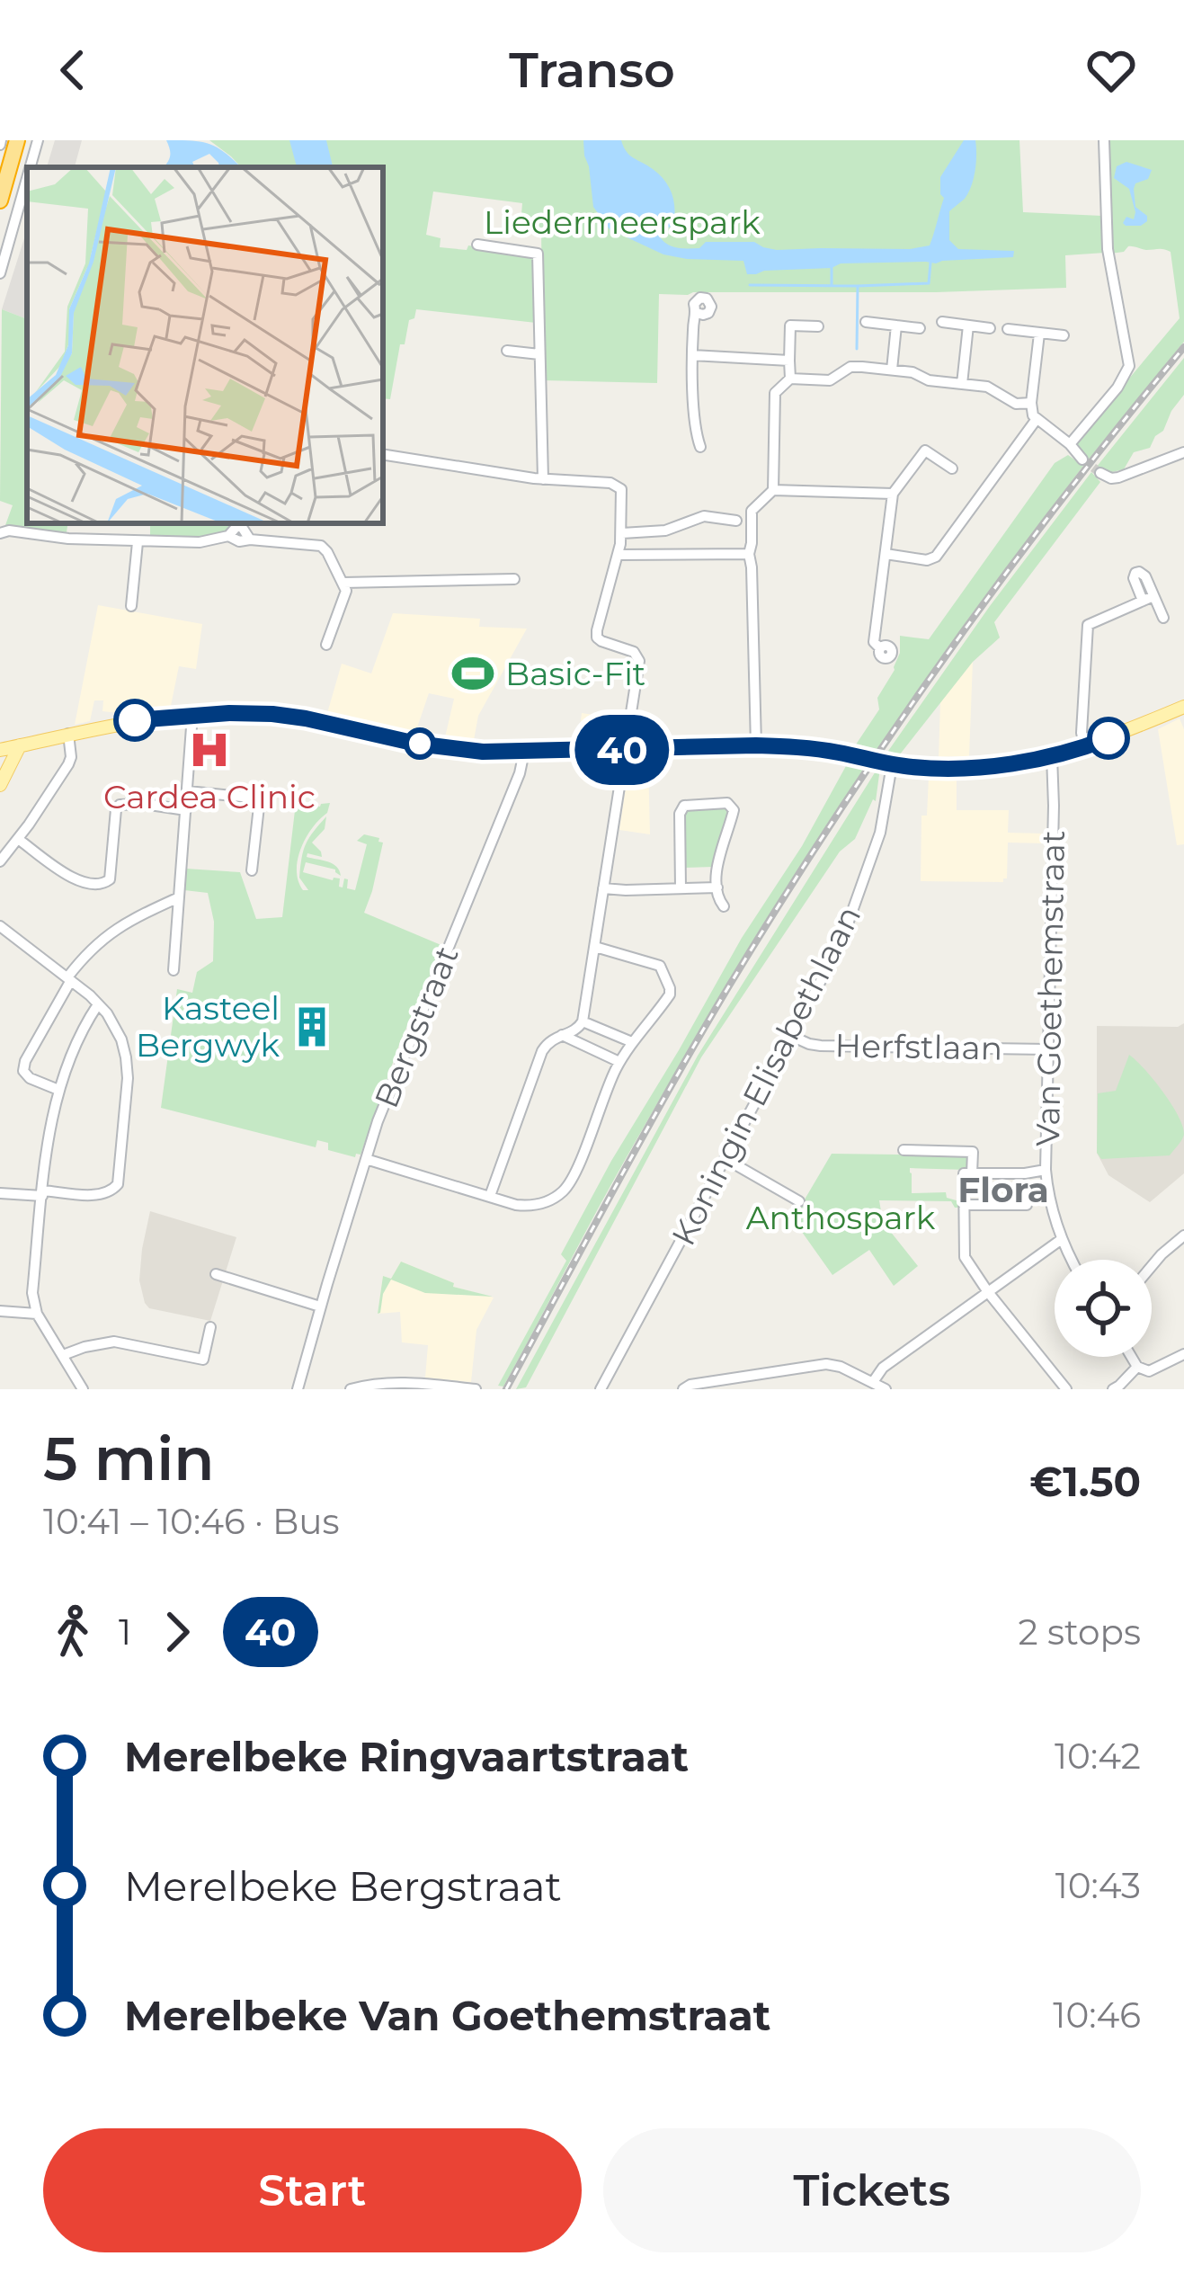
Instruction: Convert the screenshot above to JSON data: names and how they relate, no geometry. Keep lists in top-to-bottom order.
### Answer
{
  "streets": {
    "street": [
      "Van Goethemstraat",
      "Bergstraat",
      "Herfstlaan",
      "Koningin Elisabethlaan"
    ]
  },
  "crossings": [
    ["Van Goethemstraat", "Herfstlaan"],
    ["Herfstlaan", "Koningin Elisabethlaan"]
  ],
  "districts": ["Flora"],
  "parks": ["Liedermeerspark", "Anthospark"],
  "places": {
    "sports": ["Basic-Fit"],
    "hospital": ["Cardea Clinic"],
    "building": ["Kasteel Bergwyk"]
  },
  "lines": ["bus line 40"],
  "page": {
    "header": "Transo",
    "on_map": "40",
    "heading": ["5 min", "10:41 – 10:46 · Bus", "€1.50"],
    "legs": ["1", "40", "2 stops"],
    "list": [
      {
        "name": "Merelbeke Ringvaartstraat",
        "value": "10:42"
      },
      {
        "name": "Merelbeke Bergstraat",
        "value": "10:43"
      },
      {
        "name": "Merelbeke Van Goethemstraat",
        "value": "10:46"
      }
    ],
    "buttons": ["Start", "Tickets"]
  }
}
